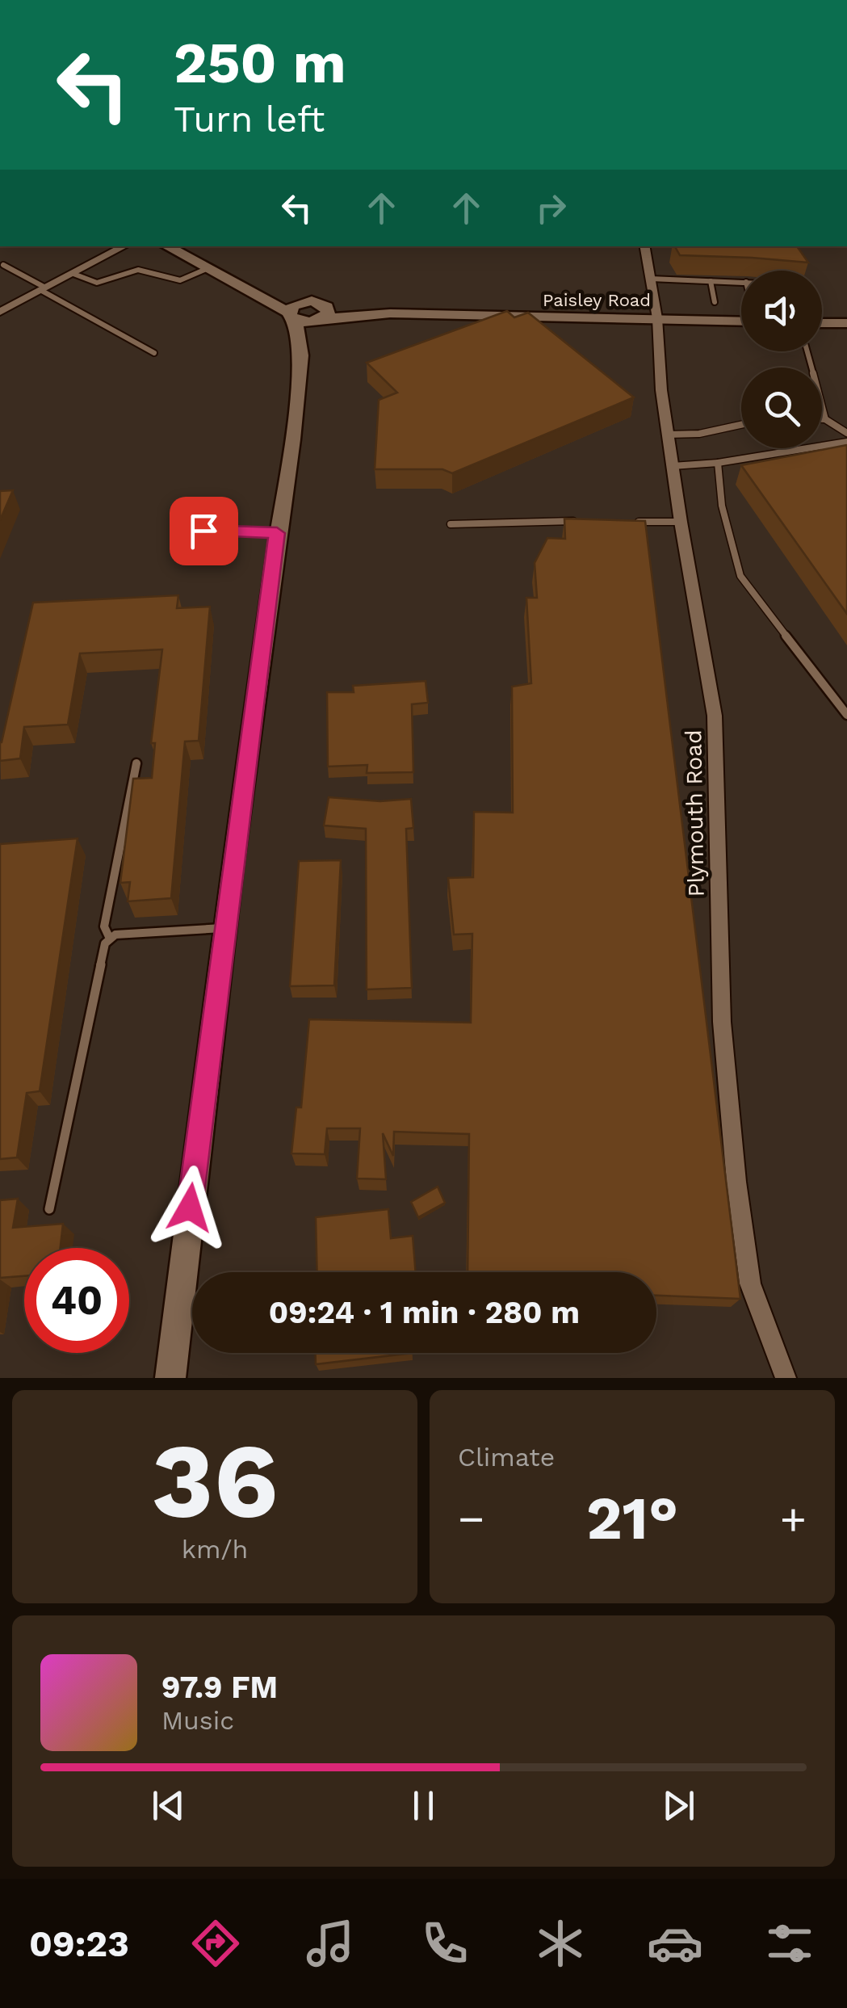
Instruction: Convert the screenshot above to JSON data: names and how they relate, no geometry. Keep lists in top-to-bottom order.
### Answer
{
  "streets": {
    "street": ["Paisley Road", "Plymouth Road"]
  },
  "crossings": [
    ["Paisley Road", "Plymouth Road"]
  ],
  "page": {
    "turn": ["250 m", "Turn left"],
    "limit": "40",
    "trip": "09:24 · 1 min · 280 m",
    "tile": [
      ["36", "km/h"],
      "Climate"
    ],
    "heat": ["−", "21°", "+"],
    "song": ["97.9 FM", "Music"],
    "tabs": "09:23"
  }
}
